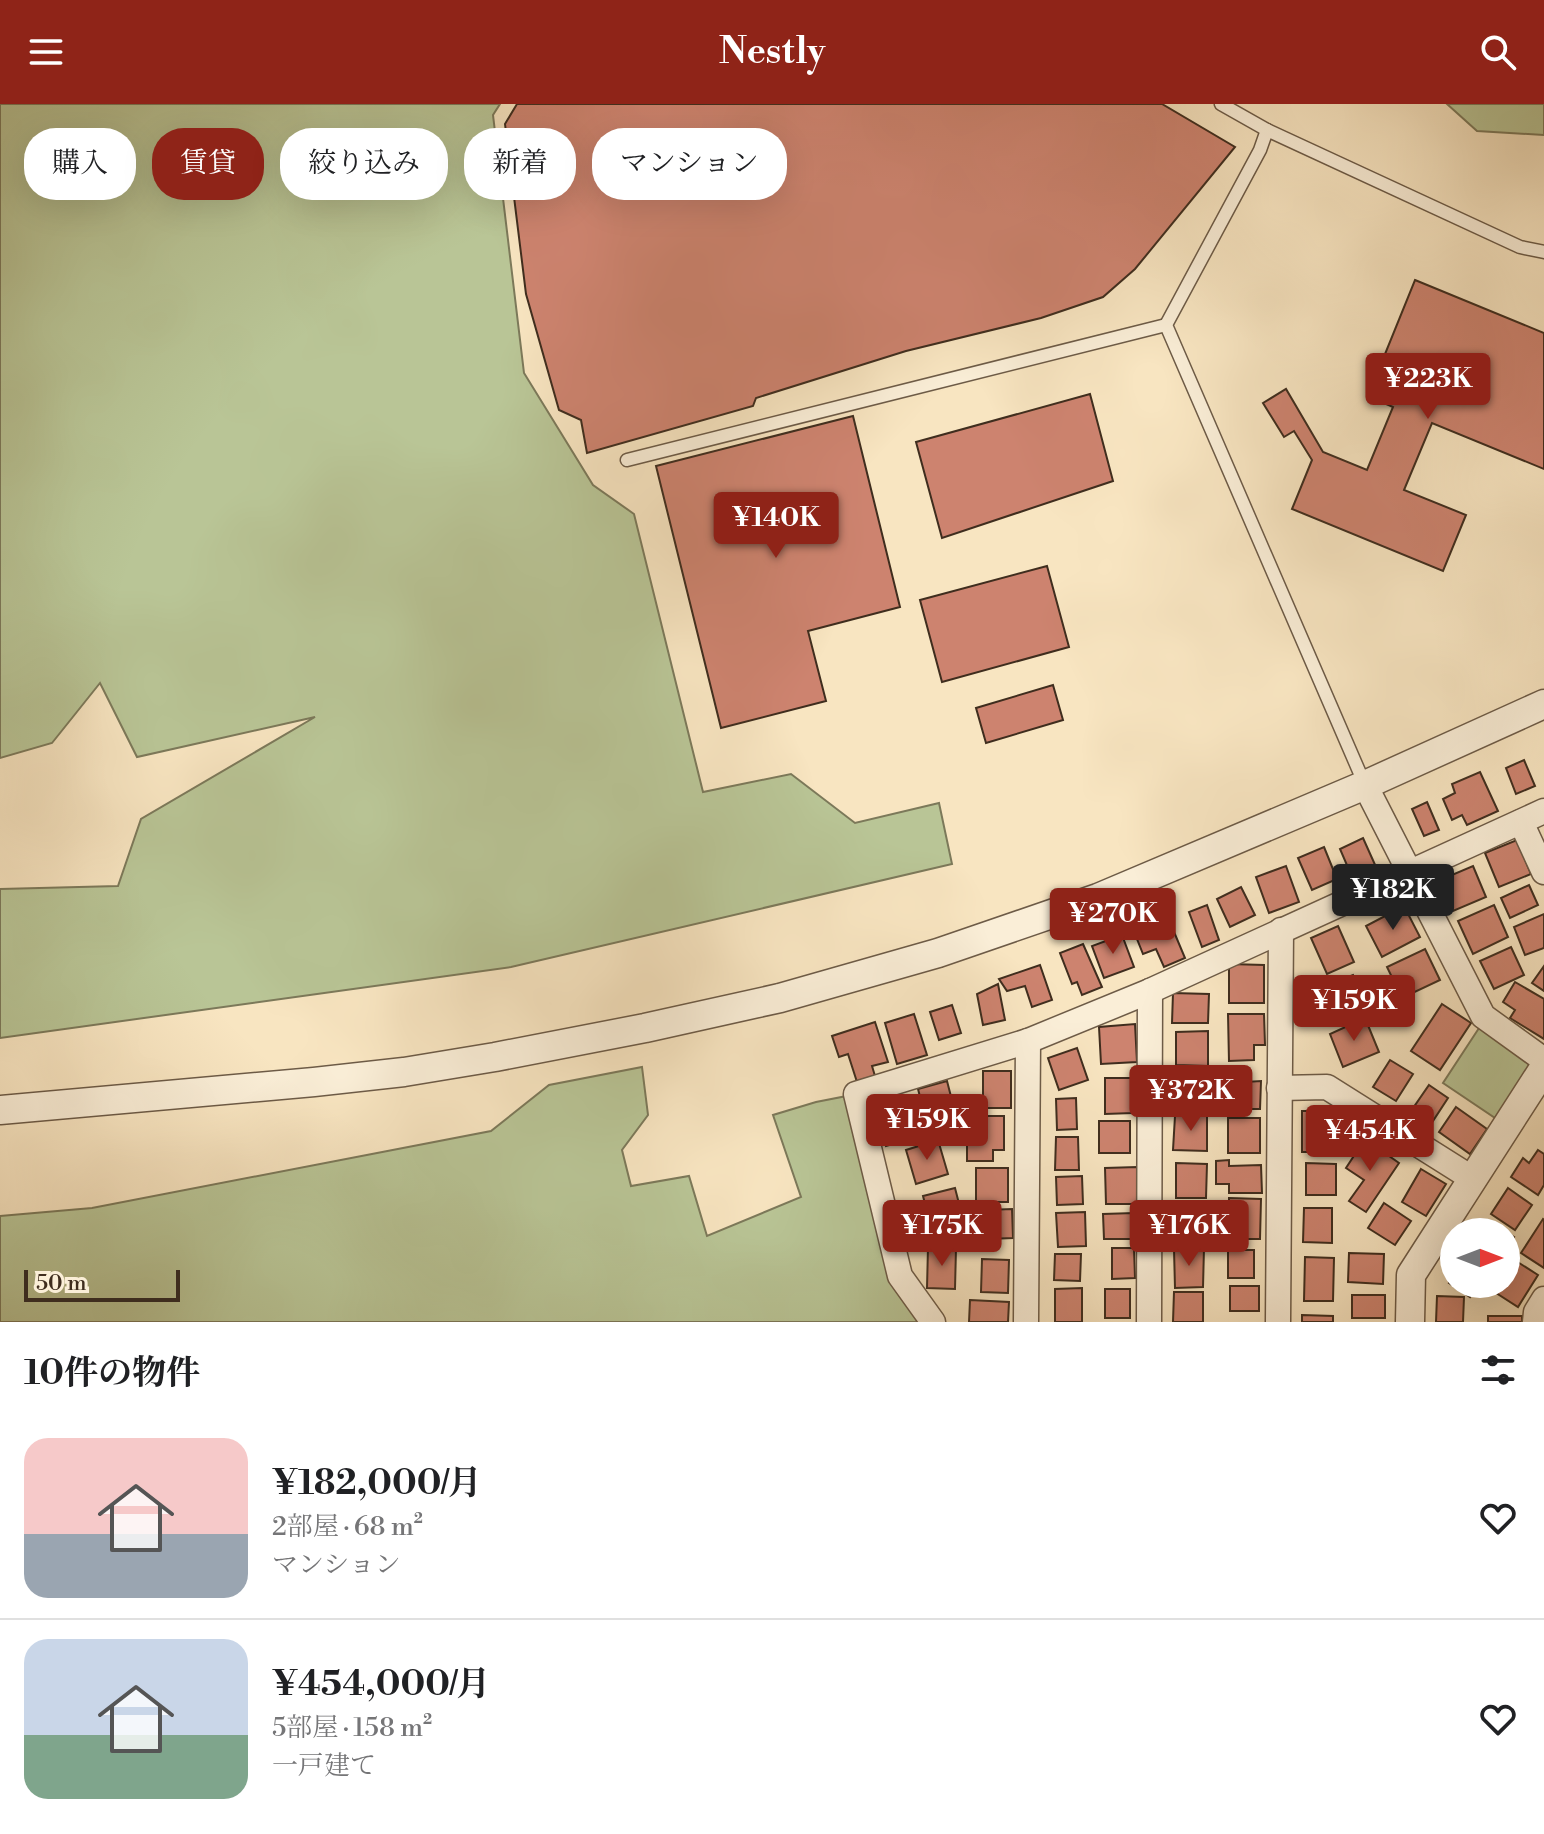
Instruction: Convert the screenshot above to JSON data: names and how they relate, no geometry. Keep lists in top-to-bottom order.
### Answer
{
  "scale_bar": "50 m",
  "north": "right",
  "page": {
    "header": "Nestly",
    "chip": [
      "購入",
      "賃貸",
      "絞り込み",
      "新着",
      "マンション"
    ],
    "price": [
      "¥223K",
      "¥140K",
      "¥182K",
      "¥270K",
      "¥159K",
      "¥372K",
      "¥159K",
      "¥454K",
      "¥175K",
      "¥176K"
    ],
    "scale": "50 m",
    "heading": "10件の物件",
    "list": [
      {
        "name": "¥182,000/月",
        "note": "2部屋 · 68 m² · マンション"
      },
      {
        "name": "¥454,000/月",
        "note": "5部屋 · 158 m² · 一戸建て"
      }
    ]
  }
}
